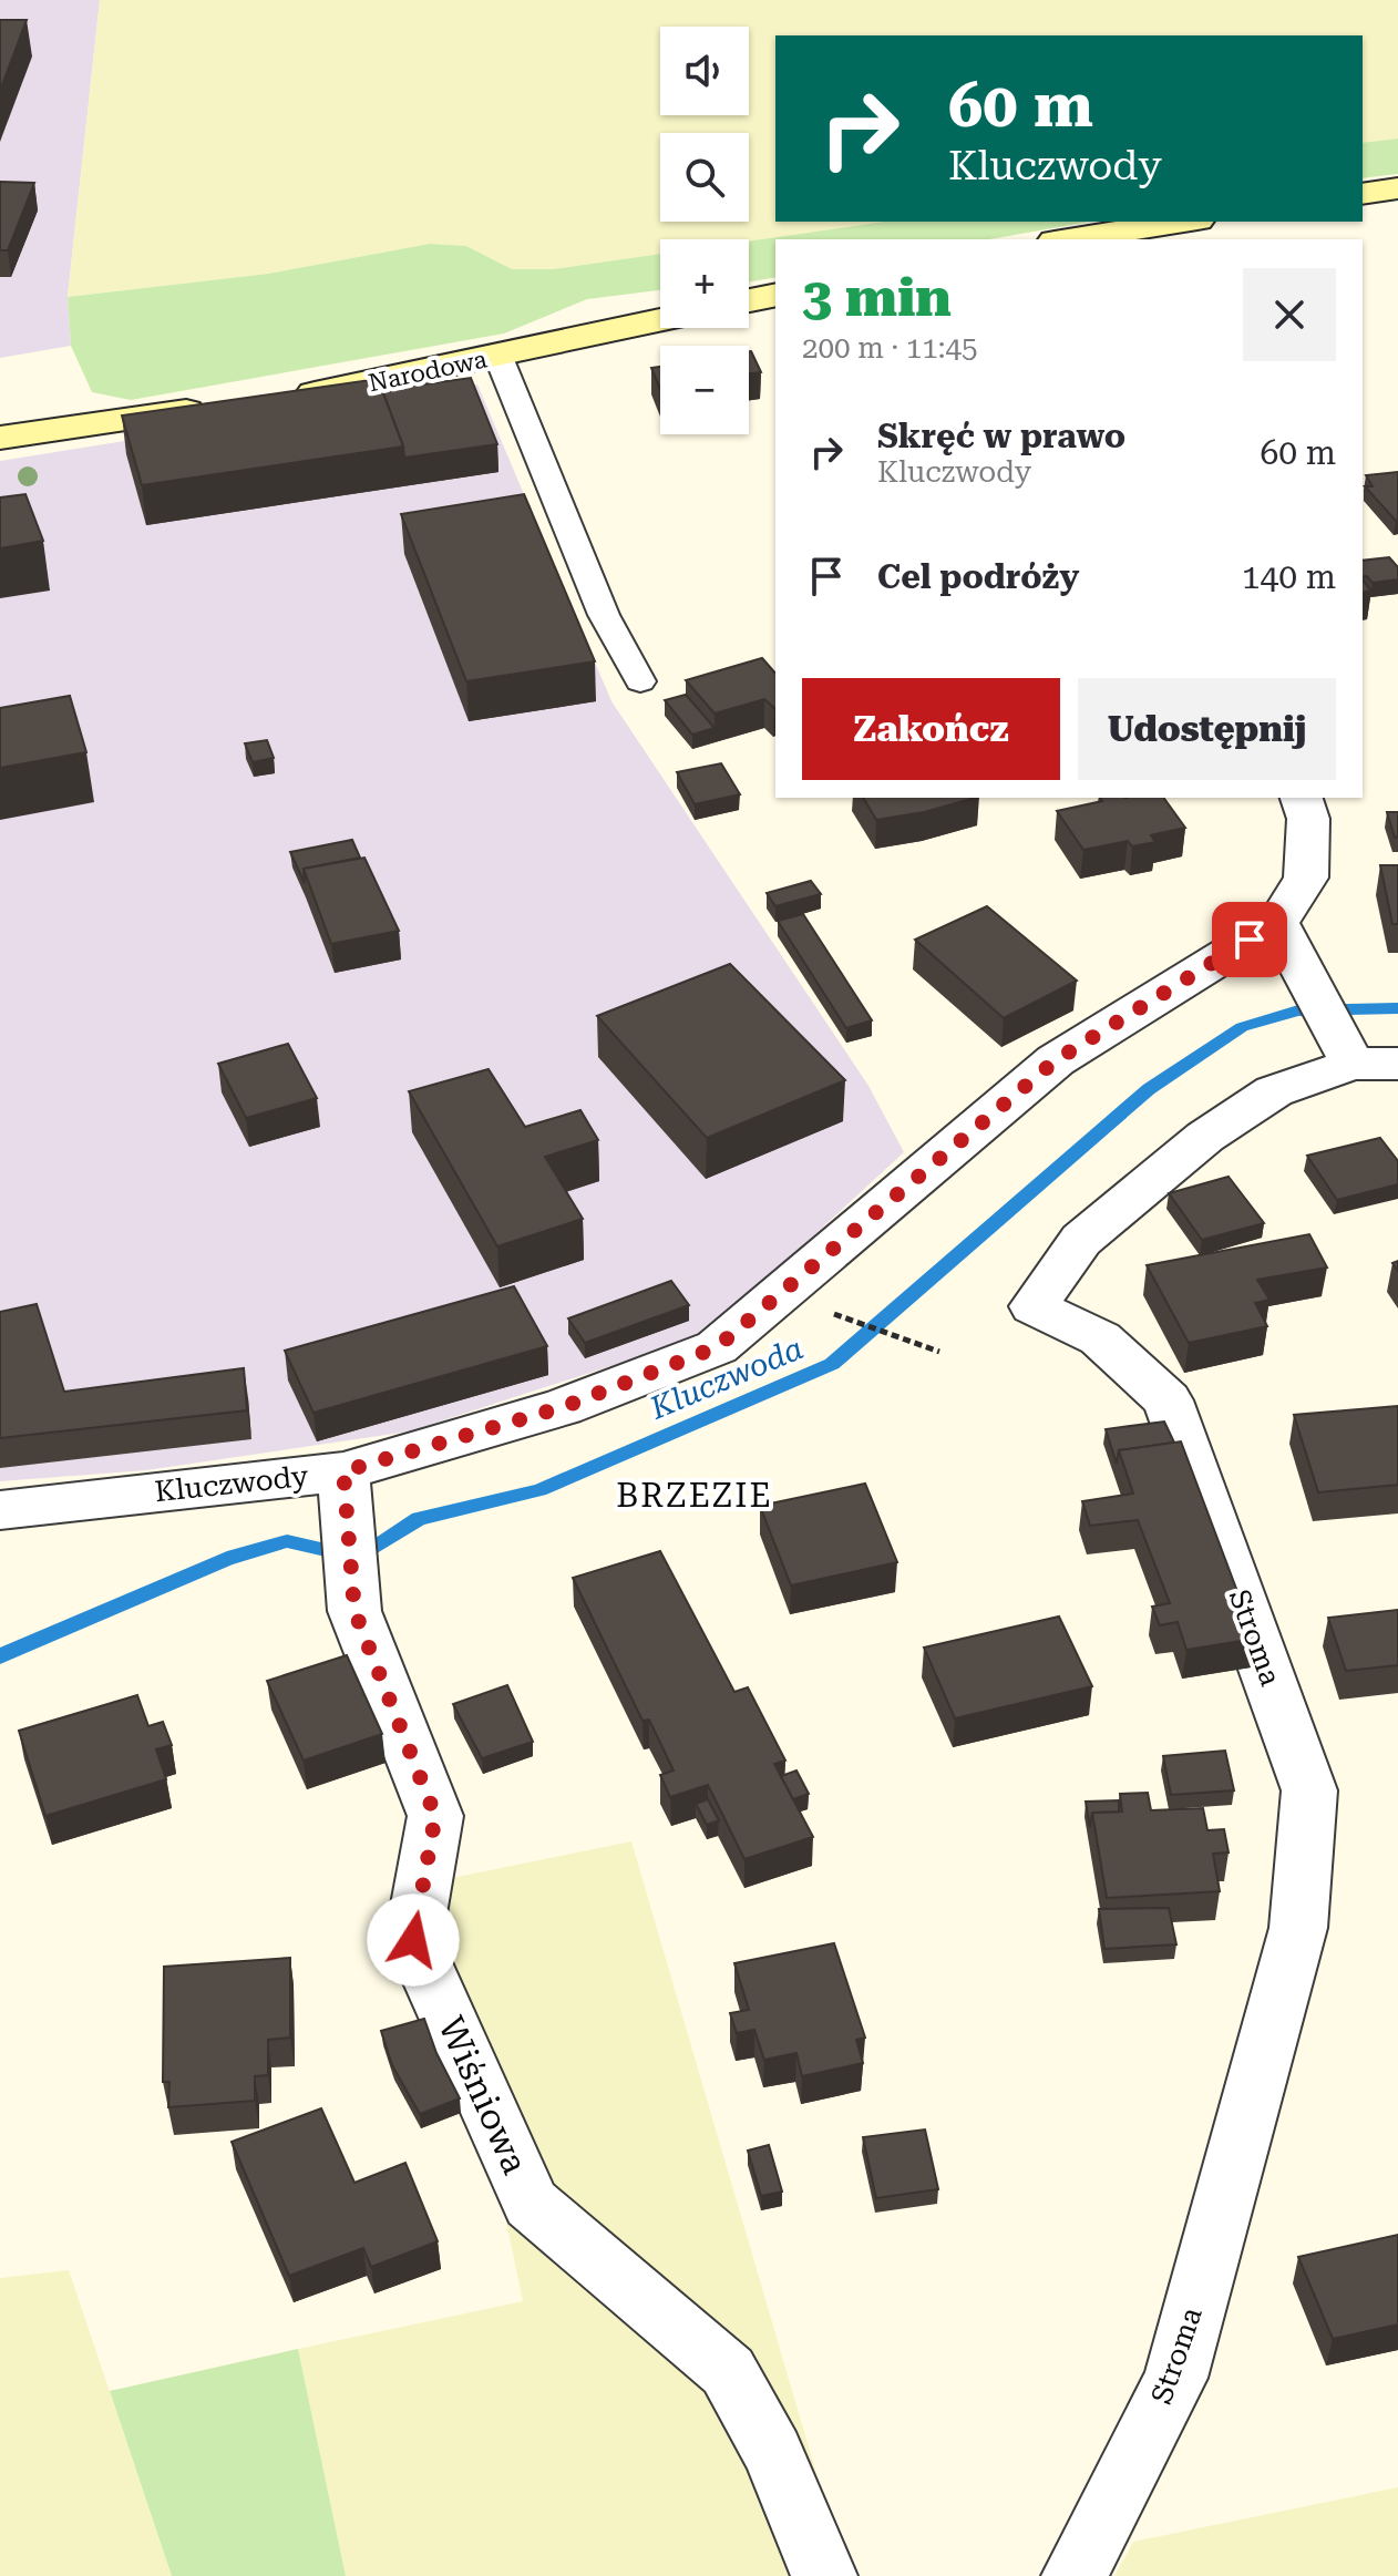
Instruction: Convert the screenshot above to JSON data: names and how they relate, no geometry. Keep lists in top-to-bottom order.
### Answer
{
  "streets": {
    "street": [
      "Narodowa",
      "Kluczwody",
      "Stroma",
      "Wiśniowa"
    ]
  },
  "crossings": [
    ["Kluczwody", "Stroma"],
    ["Kluczwody", "Wiśniowa"]
  ],
  "districts": ["BRZEZIE"],
  "water": ["Kluczwoda"],
  "page": {
    "map_buttons": ["+", "−"],
    "turn": ["60 m", "Kluczwody"],
    "heading": ["3 min", "200 m · 11:45"],
    "list": [
      {
        "name": "Skręć w prawo",
        "note": "Kluczwody",
        "value": "60 m"
      },
      {
        "name": "Cel podróży",
        "value": "140 m"
      }
    ],
    "buttons": ["Zakończ", "Udostępnij"]
  }
}
